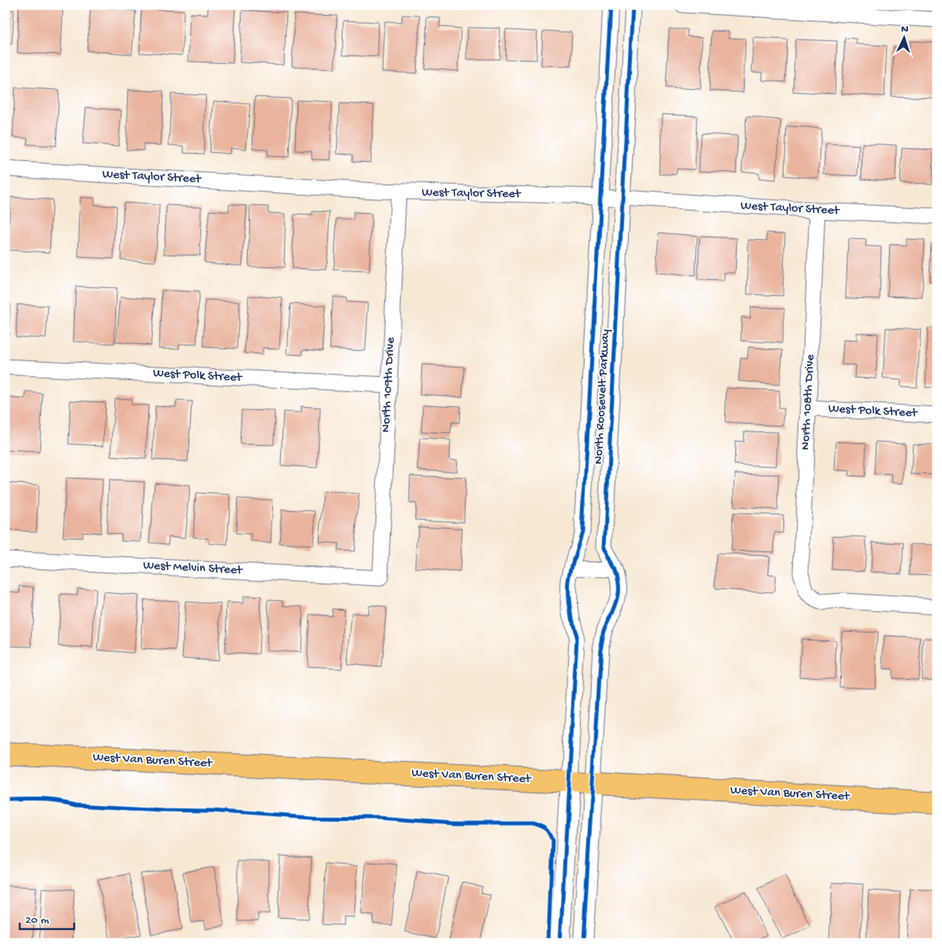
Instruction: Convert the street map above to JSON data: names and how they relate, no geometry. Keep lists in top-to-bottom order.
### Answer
{
  "streets": {
    "main road": ["West Van Buren Street"],
    "street": [
      "West Taylor Street",
      "West Polk Street",
      "North 109th Drive",
      "North Roosevelt Parkway",
      "North 108th Drive",
      "West Melvin Street"
    ]
  },
  "crossings": [
    ["West Taylor Street", "North 109th Drive"],
    ["West Taylor Street", "North Roosevelt Parkway"],
    ["West Taylor Street", "North 108th Drive"],
    ["West Polk Street", "North 109th Drive"],
    ["West Polk Street", "North 108th Drive"],
    ["North 109th Drive", "West Melvin Street"],
    ["North Roosevelt Parkway", "West Van Buren Street"]
  ],
  "scale_bar": "20 m",
  "north": "top"
}
